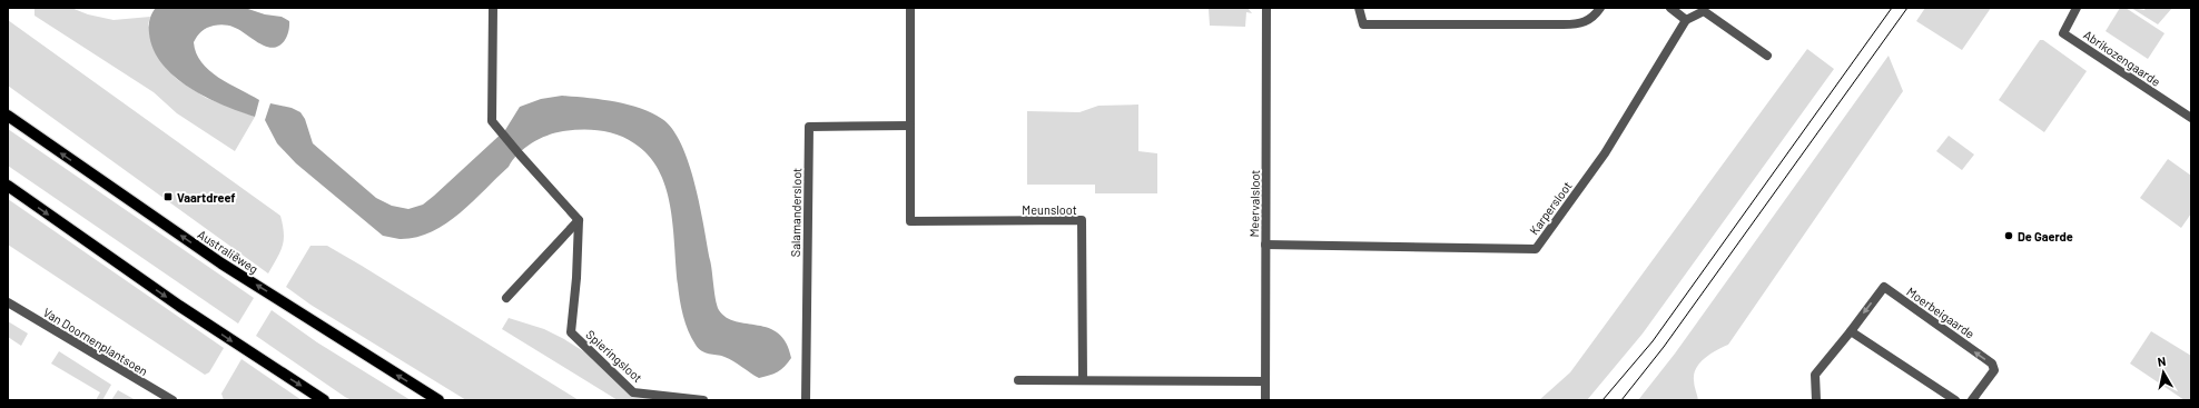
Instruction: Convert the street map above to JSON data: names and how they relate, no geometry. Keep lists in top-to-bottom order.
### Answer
{
  "streets": {
    "main road": ["Australiëweg"],
    "street": [
      "Abrikozengaarde",
      "Meervalsloot",
      "Karpersloot",
      "Meunsloot",
      "Salamandersloot",
      "Moerbeigaarde",
      "Van Doornenplantsoen",
      "Spieringsloot"
    ]
  },
  "crossings": [
    ["Meervalsloot", "Karpersloot"],
    ["Meunsloot", "Salamandersloot"]
  ],
  "places": {
    "transit": ["Vaartdreef"],
    "other": ["De Gaerde"]
  },
  "north": "top"
}
